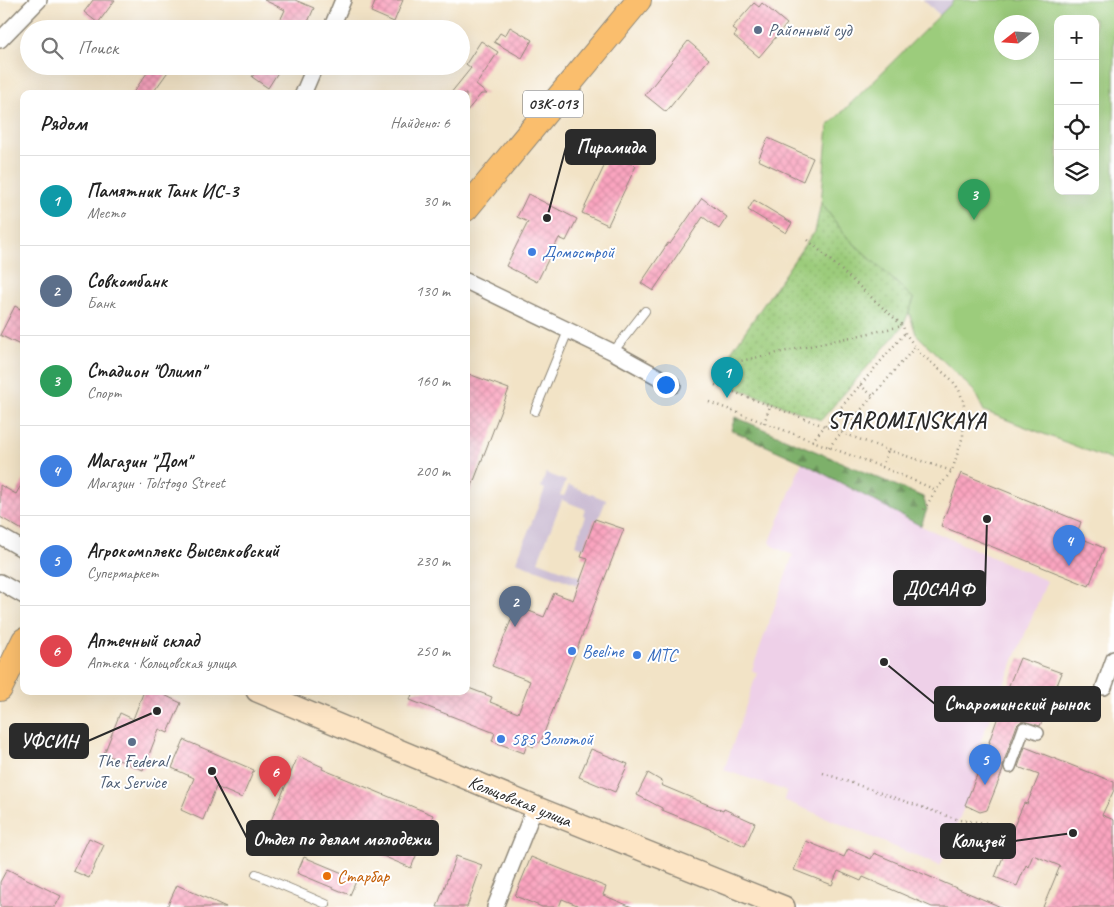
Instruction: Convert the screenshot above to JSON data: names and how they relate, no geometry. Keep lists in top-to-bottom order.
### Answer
{
  "streets": {
    "main road": ["03К-013", "Кольцовская улица"]
  },
  "districts": ["STAROMINSKAYA"],
  "places": [
    "Районный суд",
    "Пирамида",
    "Домострой",
    "ДОСААФ",
    "Beeline",
    "МТС",
    "Староминский рынок",
    "УФСИН",
    "585 Золотой",
    "The Federal Tax Service",
    "Отдел по делам молодежи",
    "Колизей",
    "Старбар"
  ],
  "north": "left",
  "page": {
    "map_buttons": ["+", "−"],
    "search": "Поиск",
    "heading": ["Рядом", "Найдено: 6"],
    "list": [
      {
        "mark": "1",
        "name": "Памятник Танк ИС-3",
        "note": "Место",
        "value": "30 m"
      },
      {
        "mark": "2",
        "name": "Совкомбанк",
        "note": "Банк",
        "value": "130 m"
      },
      {
        "mark": "3",
        "name": "Стадион \"Олимп\"",
        "note": "Спорт",
        "value": "160 m"
      },
      {
        "mark": "4",
        "name": "Магазин \"Дом\"",
        "note": "Магазин · Tolstogo Street",
        "value": "200 m"
      },
      {
        "mark": "5",
        "name": "Агрокомплекс Выселковский",
        "note": "Супермаркет",
        "value": "230 m"
      },
      {
        "mark": "6",
        "name": "Аптечный склад",
        "note": "Аптека · Кольцовская улица",
        "value": "250 m"
      }
    ],
    "pins": [
      "3",
      "1",
      "4",
      "2",
      "5",
      "6"
    ]
  }
}
